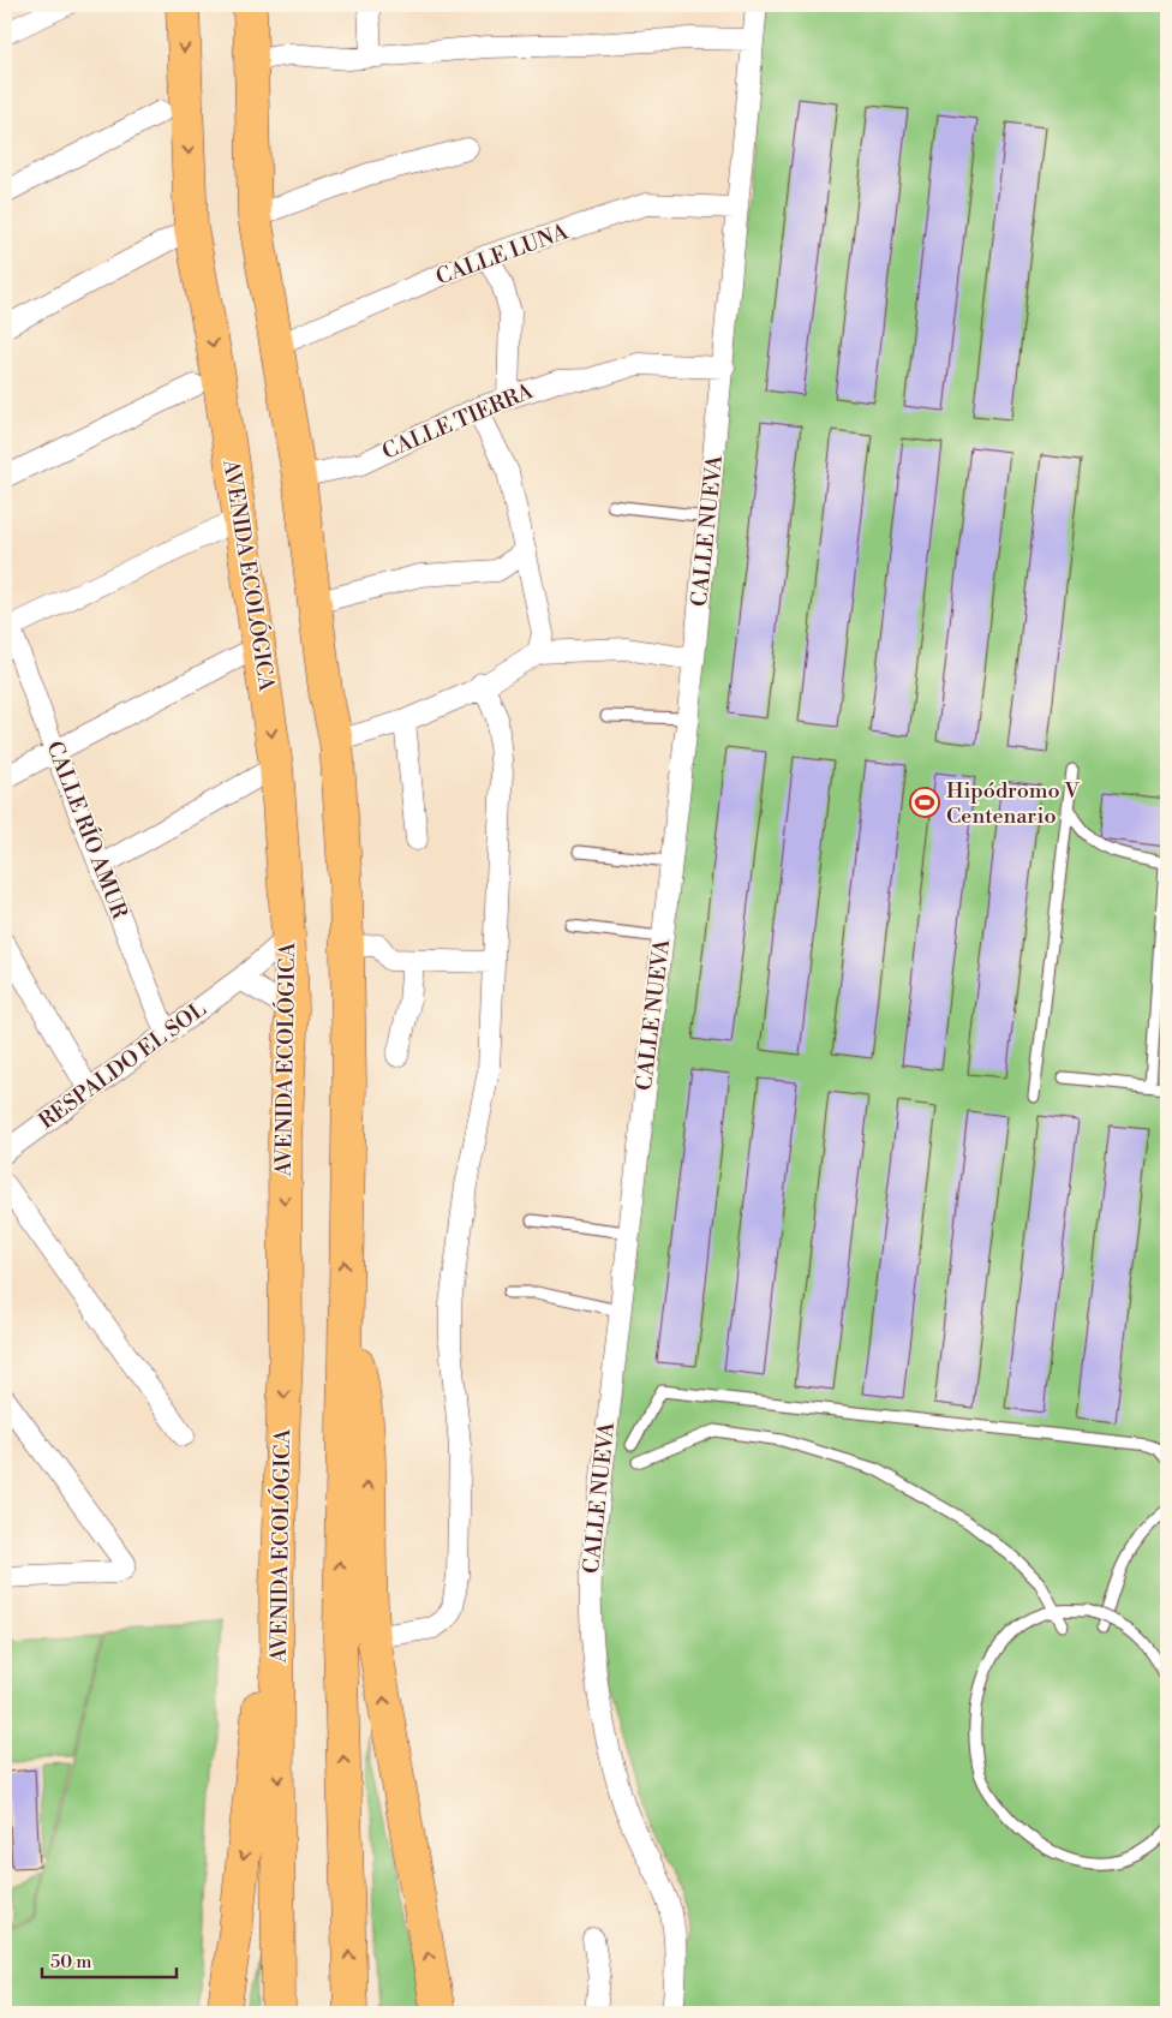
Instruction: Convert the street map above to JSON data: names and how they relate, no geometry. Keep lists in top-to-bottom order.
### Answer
{
  "streets": {
    "main road": ["AVENIDA ECOLÓGICA"],
    "street": [
      "CALLE LUNA",
      "CALLE TIERRA",
      "CALLE NUEVA",
      "CALLE RÍO AMUR",
      "RESPALDO EL SOL"
    ]
  },
  "crossings": [
    ["CALLE LUNA", "CALLE NUEVA"],
    ["CALLE TIERRA", "CALLE NUEVA"],
    ["AVENIDA ECOLÓGICA", "RESPALDO EL SOL"],
    ["CALLE RÍO AMUR", "RESPALDO EL SOL"]
  ],
  "places": {
    "sports": ["Hipódromo V Centenario"]
  },
  "scale_bar": "50 m"
}
